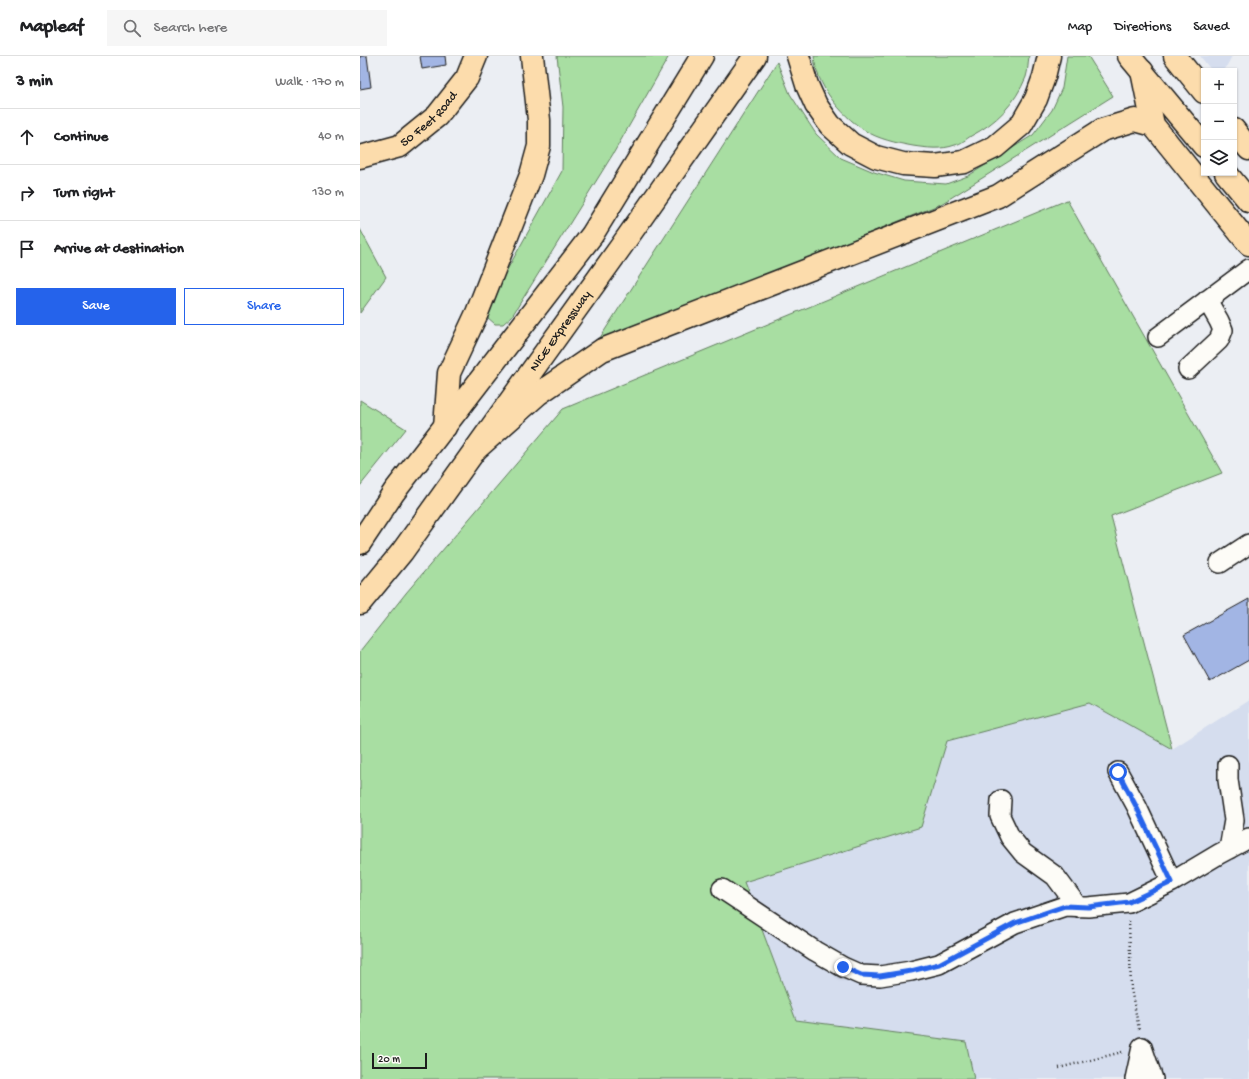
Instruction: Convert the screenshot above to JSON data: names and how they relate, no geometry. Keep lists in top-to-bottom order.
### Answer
{
  "streets": {
    "main road": ["50 Feet Road", "NICE Expressway"]
  },
  "scale_bar": "20 m",
  "page": {
    "header": "Mapleaf",
    "search": "Search here",
    "nav": ["Map", "Directions", "Saved"],
    "heading": ["3 min", "Walk · 170 m"],
    "map_buttons": ["+", "−"],
    "list": [
      ["Continue", "40 m"],
      ["Turn right", "130 m"],
      "Arrive at destination"
    ],
    "buttons": ["Save", "Share"],
    "scale": "20 m"
  }
}
